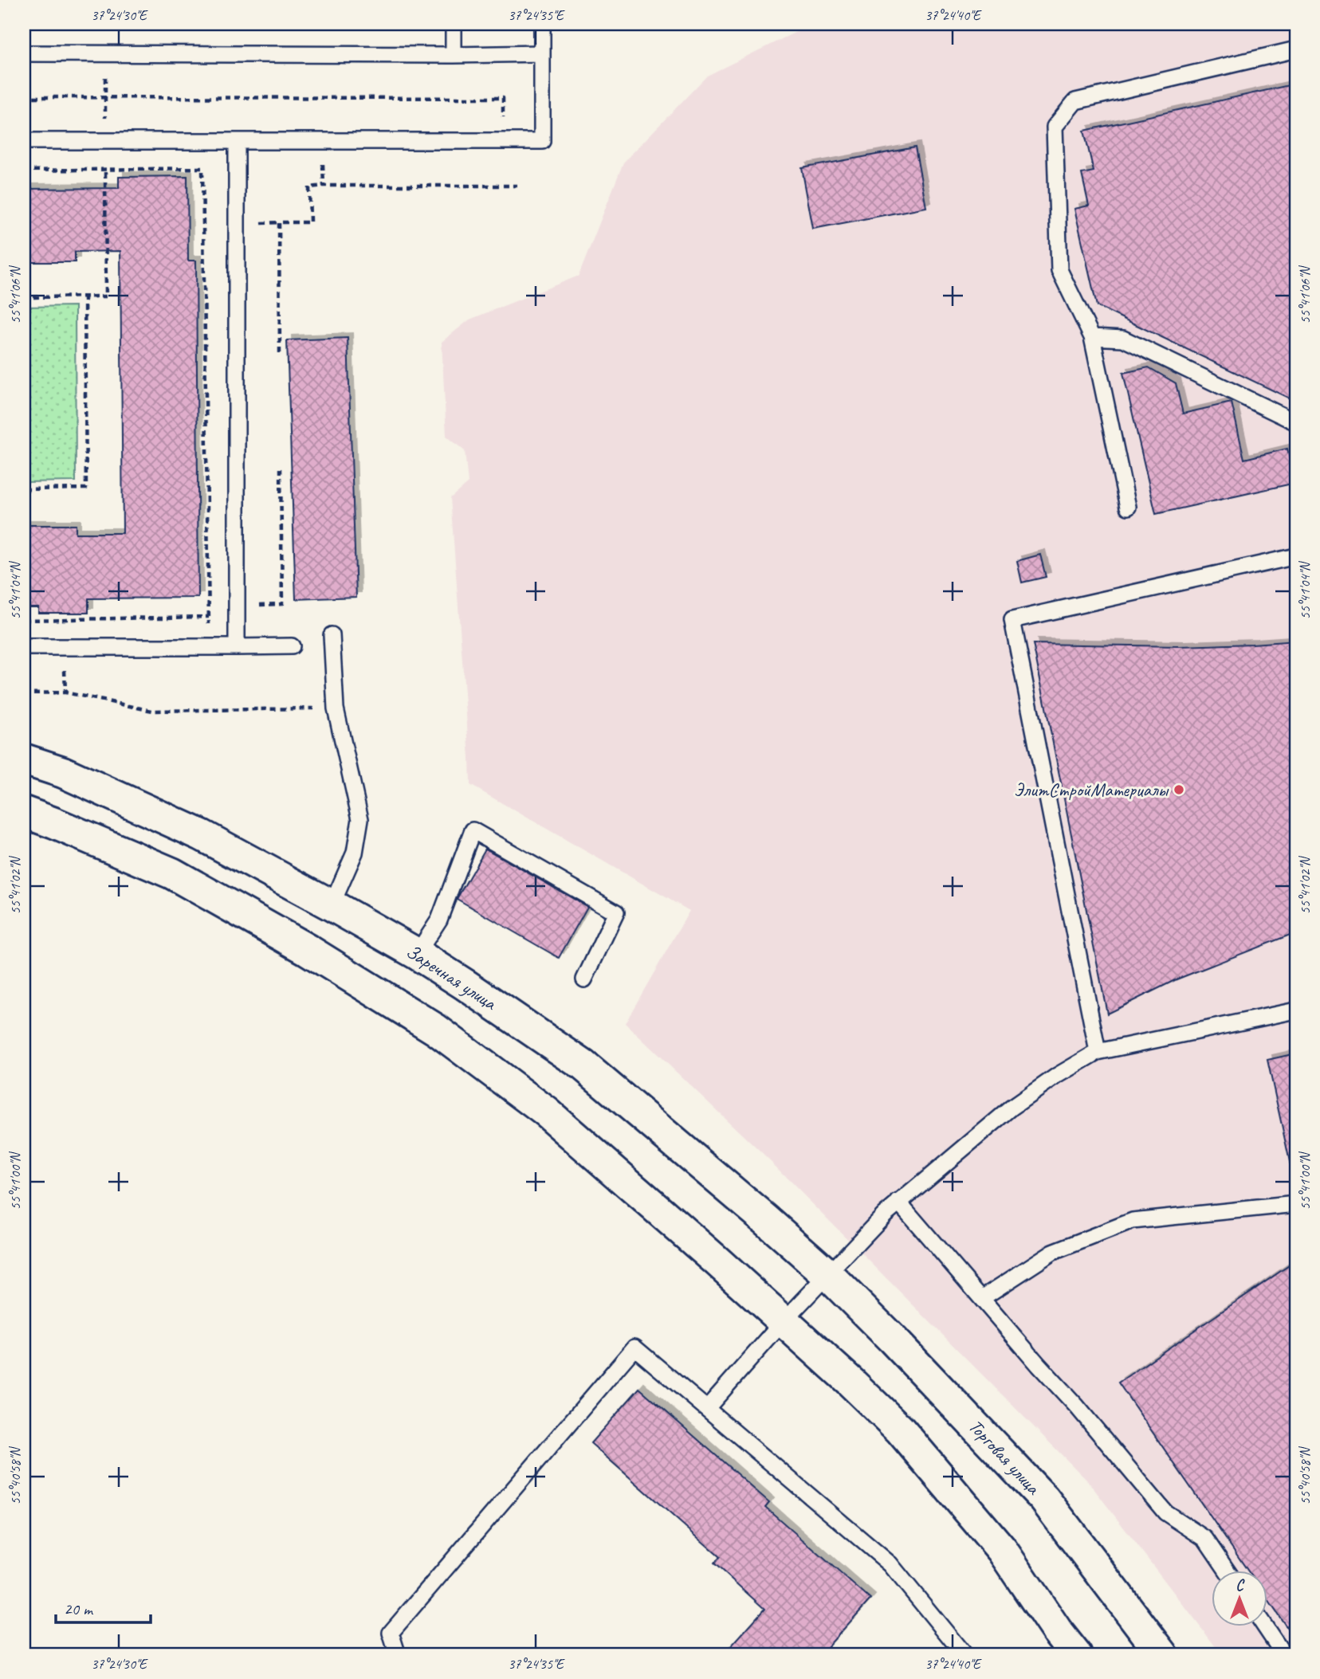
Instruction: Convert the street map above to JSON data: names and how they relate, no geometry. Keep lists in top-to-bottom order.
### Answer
{
  "streets": {
    "street": ["Заречная улица", "Торговая улица"]
  },
  "crossings": [
    ["Заречная улица", "Торговая улица"]
  ],
  "places": ["ЭлитСтройМатериалы"],
  "scale_bar": "20 m",
  "north": "top",
  "coordinates": [
    "37°24'30\"E",
    "37°24'35\"E",
    "37°24'40\"E",
    "55°41'06\"N",
    "55°41'04\"N",
    "55°41'02\"N",
    "55°41'00\"N",
    "55°40'58\"N"
  ]
}
